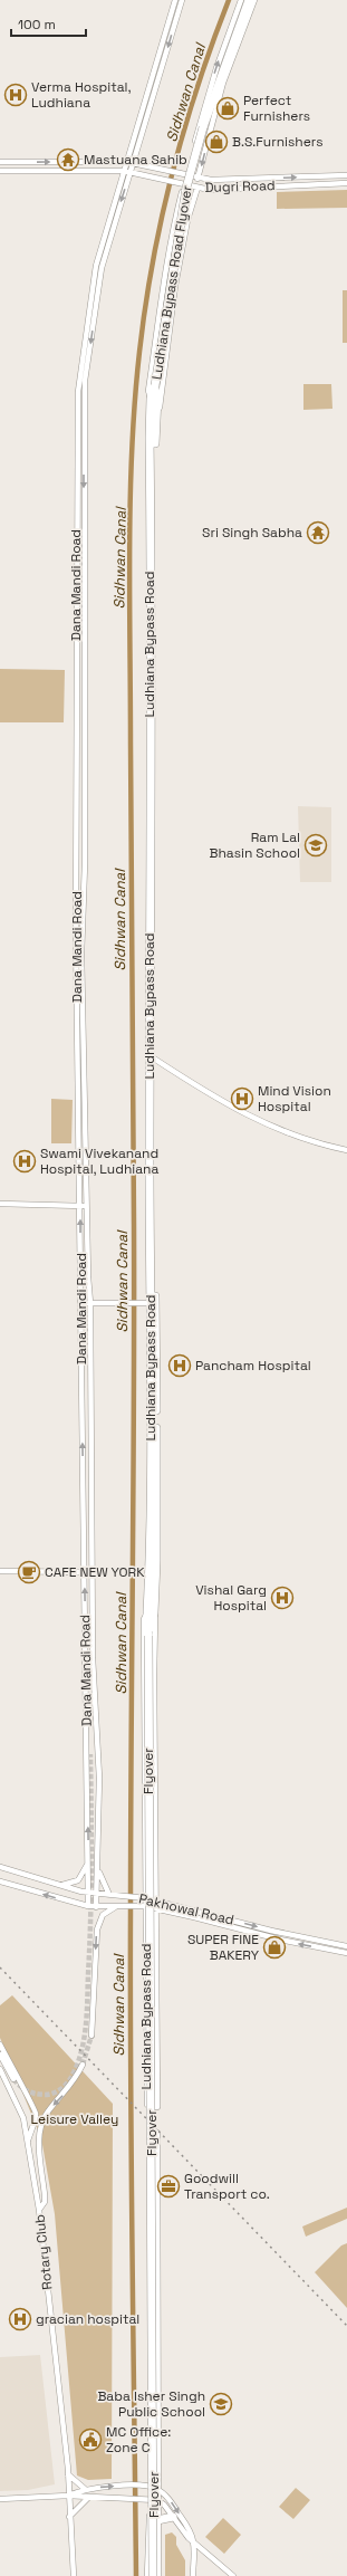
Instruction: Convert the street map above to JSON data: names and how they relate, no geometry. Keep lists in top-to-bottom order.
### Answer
{
  "streets": {
    "highway": ["Ludhiana Bypass Road Flyover", "Ludhiana Bypass Road", "Flyover"],
    "street": [
      "Dugri Road",
      "Dana Mandi Road",
      "Pakhowal Road",
      "Rotary Club"
    ]
  },
  "crossings": [
    ["Dugri Road", "Dana Mandi Road"],
    ["Ludhiana Bypass Road Flyover", "Ludhiana Bypass Road"],
    ["Dana Mandi Road", "Pakhowal Road"],
    ["Ludhiana Bypass Road", "Flyover"],
    ["Ludhiana Bypass Road", "Pakhowal Road"]
  ],
  "water": ["Sidhwan Canal"],
  "parks": ["Leisure Valley"],
  "places": {
    "hospital": [
      "Verma Hospital, Ludhiana",
      "Mind Vision Hospital",
      "Swami Vivekanand Hospital, Ludhiana",
      "Pancham Hospital",
      "Vishal Garg Hospital",
      "gracian hospital"
    ],
    "shop": ["Perfect Furnishers", "B.S.Furnishers", "SUPER FINE BAKERY"],
    "temple": ["Mastuana Sahib", "Sri Singh Sabha"],
    "school or university": ["Ram Lal Bhasin School", "Baba Isher Singh Public School"],
    "cafe": ["CAFE NEW YORK"],
    "office": ["Goodwill Transport co."],
    "public building": ["MC Office: Zone C"]
  },
  "scale_bar": "100 m"
}
